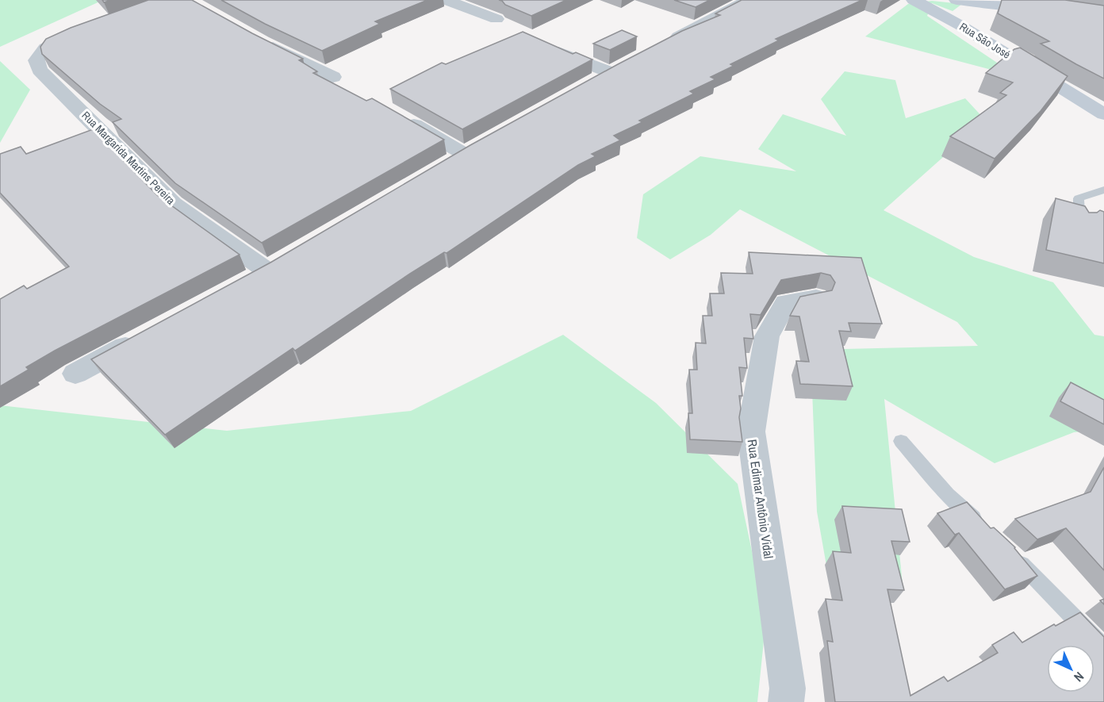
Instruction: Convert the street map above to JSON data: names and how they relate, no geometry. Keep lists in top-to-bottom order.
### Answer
{
  "streets": {
    "street": ["Rua São José", "Rua Margarida Martins Pereira", "Rua Edimar Antônio Vidal"]
  },
  "north": "bottom right"
}
